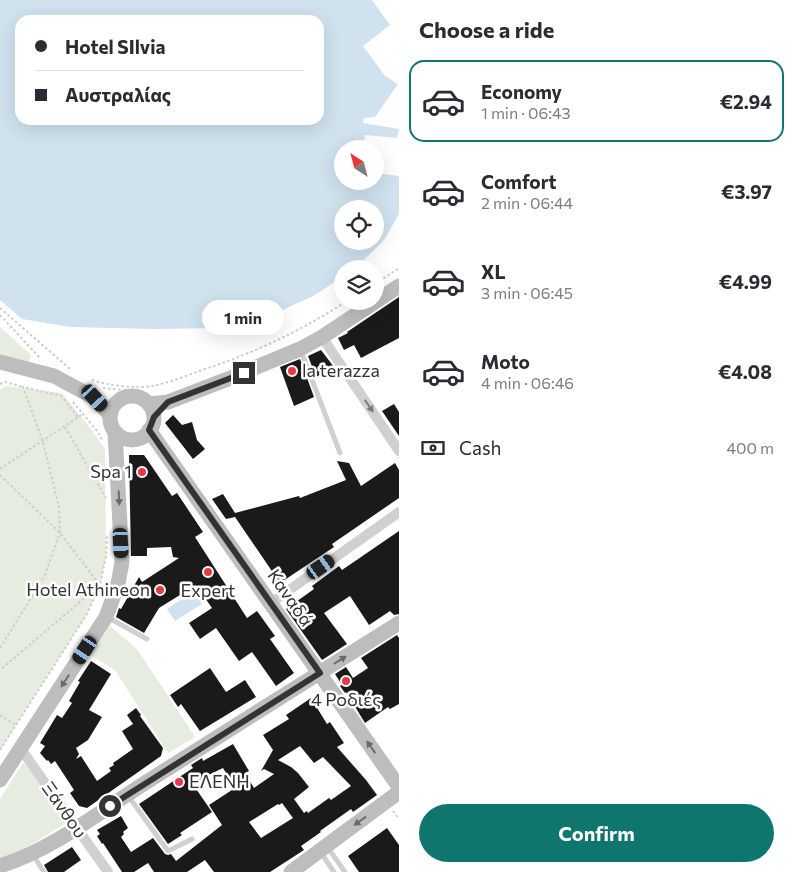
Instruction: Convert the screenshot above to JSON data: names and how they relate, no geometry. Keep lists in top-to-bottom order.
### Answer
{
  "streets": {
    "street": ["Καναδά", "Ξάνθου"]
  },
  "places": [
    "la terazza",
    "Spa 1",
    "Expert",
    "Hotel Athineon",
    "4 Ροδιές",
    "ΕΛΕΝΗ"
  ],
  "north": "top left",
  "page": {
    "heading": "Choose a ride",
    "banner": ["Hotel SIlvia", "Αυστραλίας"],
    "list": [
      {
        "name": "Economy",
        "note": "1 min · 06:43",
        "value": "€2.94"
      },
      {
        "name": "Comfort",
        "note": "2 min · 06:44",
        "value": "€3.97"
      },
      {
        "name": "XL",
        "note": "3 min · 06:45",
        "value": "€4.99"
      },
      {
        "name": "Moto",
        "note": "4 min · 06:46",
        "value": "€4.08"
      }
    ],
    "bubble": "1 min",
    "pay": ["Cash", "400 m"],
    "buttons": "Confirm"
  }
}
